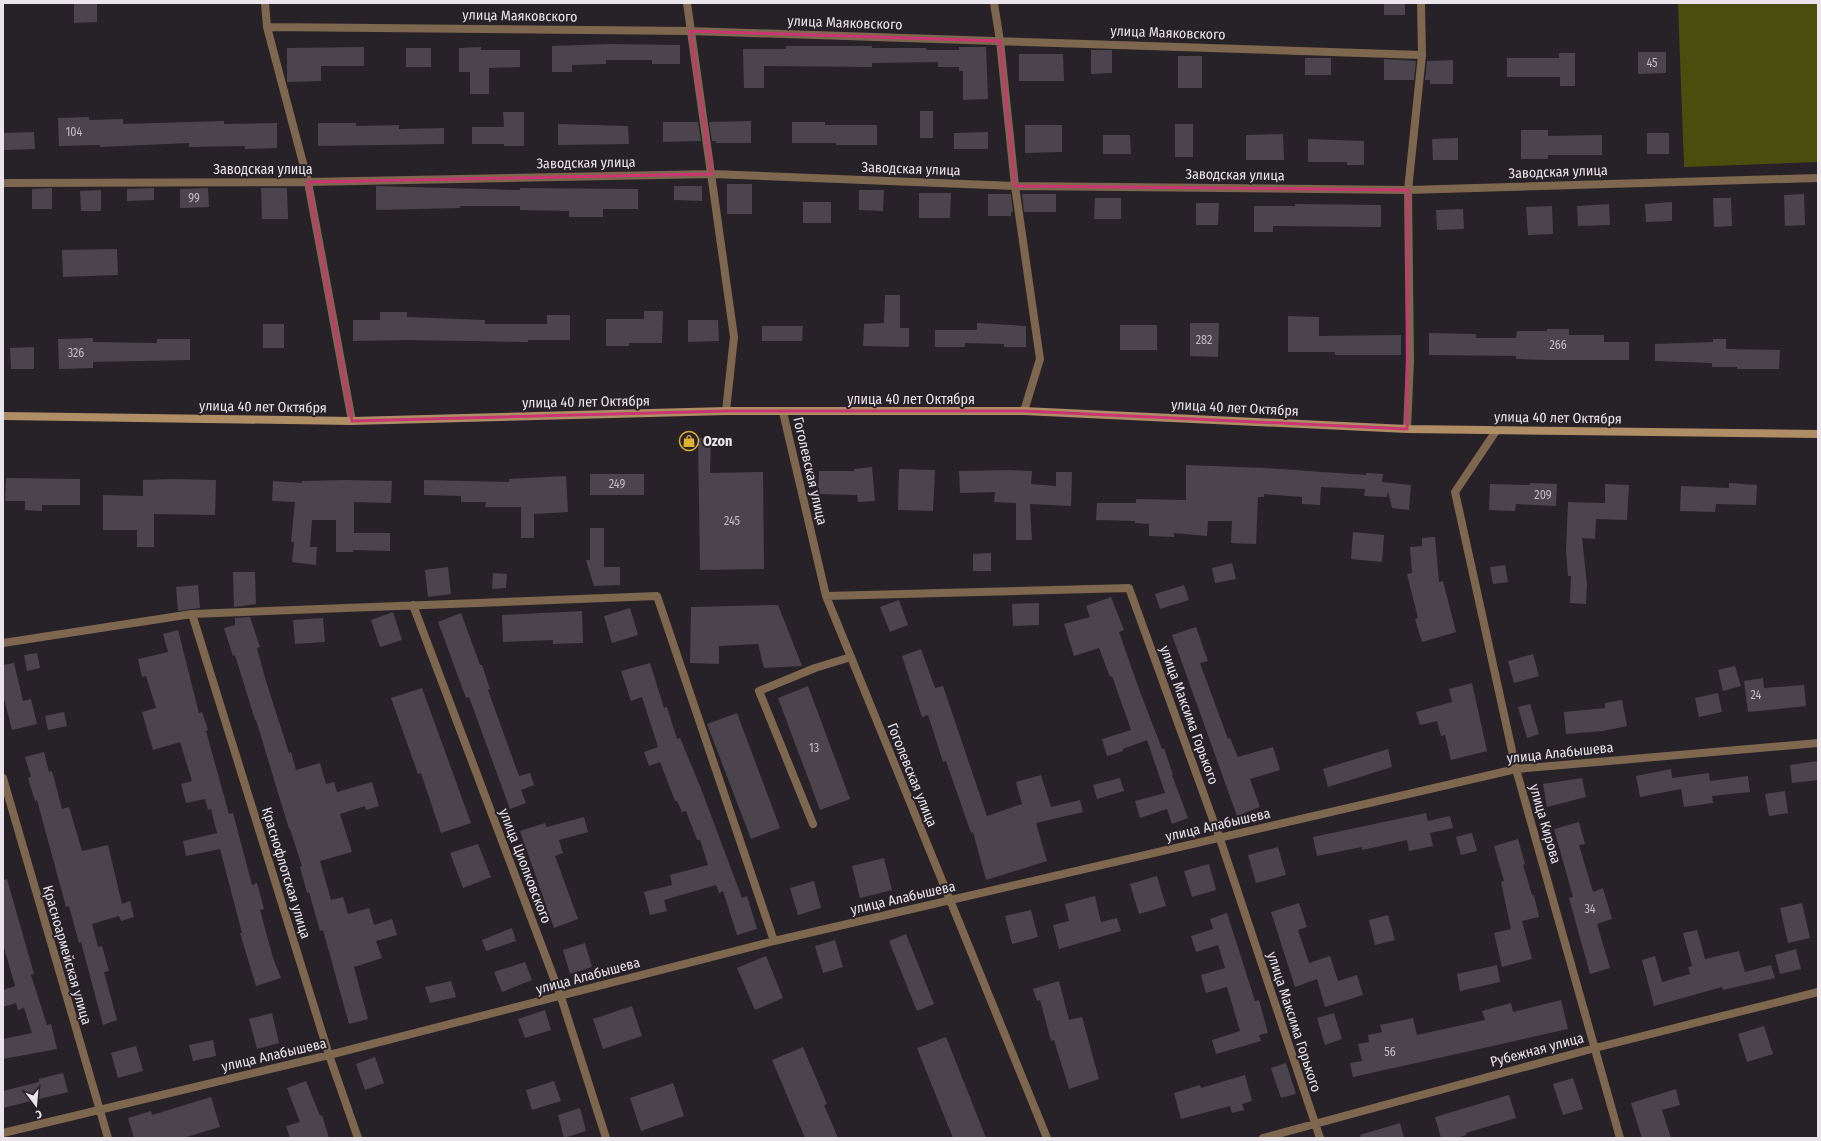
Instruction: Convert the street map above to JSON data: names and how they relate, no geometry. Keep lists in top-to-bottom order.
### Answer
{
  "streets": {
    "street": [
      "улица Маяковского",
      "Заводская улица",
      "улица 40 лет Октября",
      "Гоголевская улица",
      "улица Максима Горького",
      "улица Алабышева",
      "улица Кирова",
      "улица Циолковского",
      "Краснофлотская улица",
      "Красноармейская улица",
      "Рубежная улица"
    ]
  },
  "crossings": [
    ["улица 40 лет Октября", "Гоголевская улица"],
    ["улица 40 лет Октября", "улица Кирова"],
    ["Гоголевская улица", "улица Максима Горького"],
    ["Гоголевская улица", "улица Алабышева"],
    ["улица Максима Горького", "улица Алабышева"],
    ["улица Максима Горького", "Рубежная улица"],
    ["улица Алабышева", "улица Кирова"],
    ["улица Алабышева", "улица Циолковского"],
    ["улица Алабышева", "Краснофлотская улица"],
    ["улица Алабышева", "Красноармейская улица"],
    ["улица Кирова", "Рубежная улица"]
  ],
  "places": {
    "shop": ["Ozon"]
  },
  "house_numbers": [
    "45",
    "104",
    "99",
    "282",
    "266",
    "326",
    "249",
    "209",
    "245",
    "24",
    "13",
    "34",
    "56"
  ],
  "north": "bottom"
}
